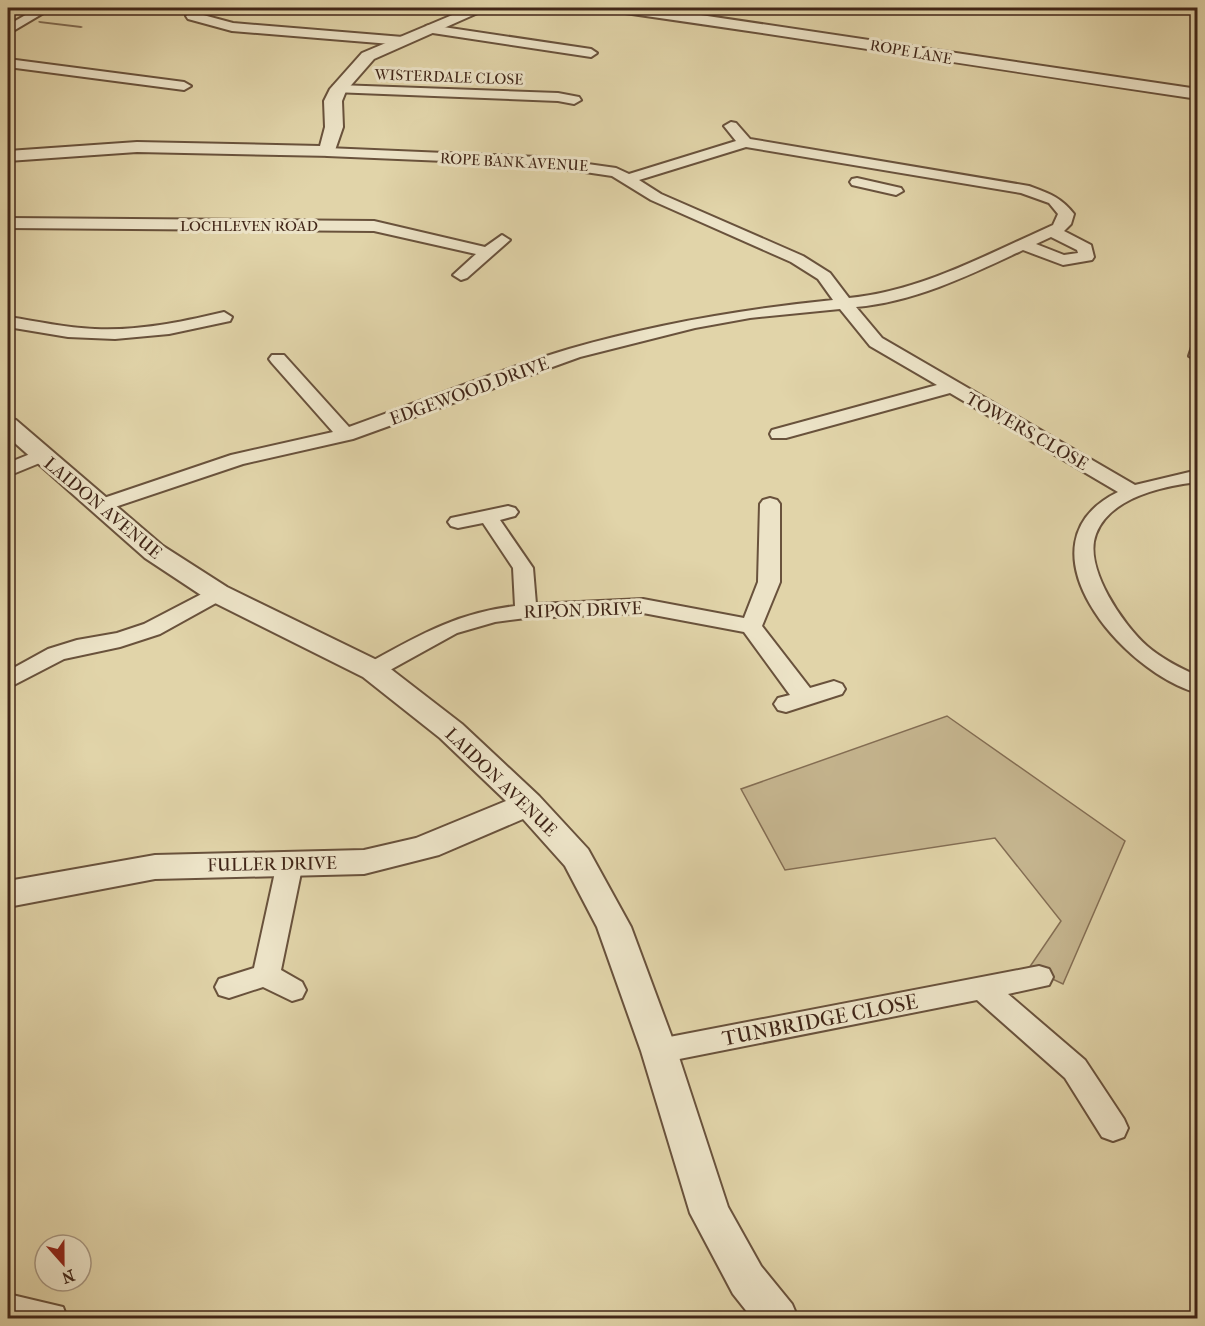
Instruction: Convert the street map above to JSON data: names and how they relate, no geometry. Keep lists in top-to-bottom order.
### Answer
{
  "streets": {
    "street": [
      "ROPE LANE",
      "WISTERDALE CLOSE",
      "ROPE BANK AVENUE",
      "LOCHLEVEN ROAD",
      "EDGEWOOD DRIVE",
      "TOWERS CLOSE",
      "LAIDON AVENUE",
      "RIPON DRIVE",
      "FULLER DRIVE",
      "TUNBRIDGE CLOSE"
    ]
  },
  "crossings": [
    ["ROPE BANK AVENUE", "EDGEWOOD DRIVE"],
    ["ROPE BANK AVENUE", "TOWERS CLOSE"],
    ["EDGEWOOD DRIVE", "LAIDON AVENUE"],
    ["LAIDON AVENUE", "RIPON DRIVE"],
    ["LAIDON AVENUE", "FULLER DRIVE"],
    ["LAIDON AVENUE", "TUNBRIDGE CLOSE"]
  ],
  "north": "bottom"
}
